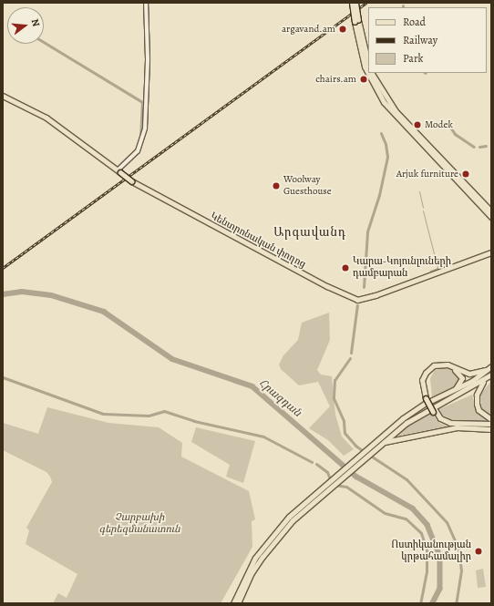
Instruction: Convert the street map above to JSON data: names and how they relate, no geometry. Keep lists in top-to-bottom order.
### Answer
{
  "streets": {
    "main road": ["Կենտրոնական փողոց"]
  },
  "districts": ["Արգավանդ"],
  "water": ["Հրազդան"],
  "parks": ["Չարբախի գերեզմանատուն"],
  "places": [
    "argavand.am",
    "chairs.am",
    "Modek",
    "Arjuk furniture",
    "Woolway Guesthouse",
    "Կարա-Կոյունլուների դամբարան",
    "Ոստիկանության կրթահամալիր"
  ],
  "legend": ["Road", "Railway", "Park"],
  "north": "right"
}
